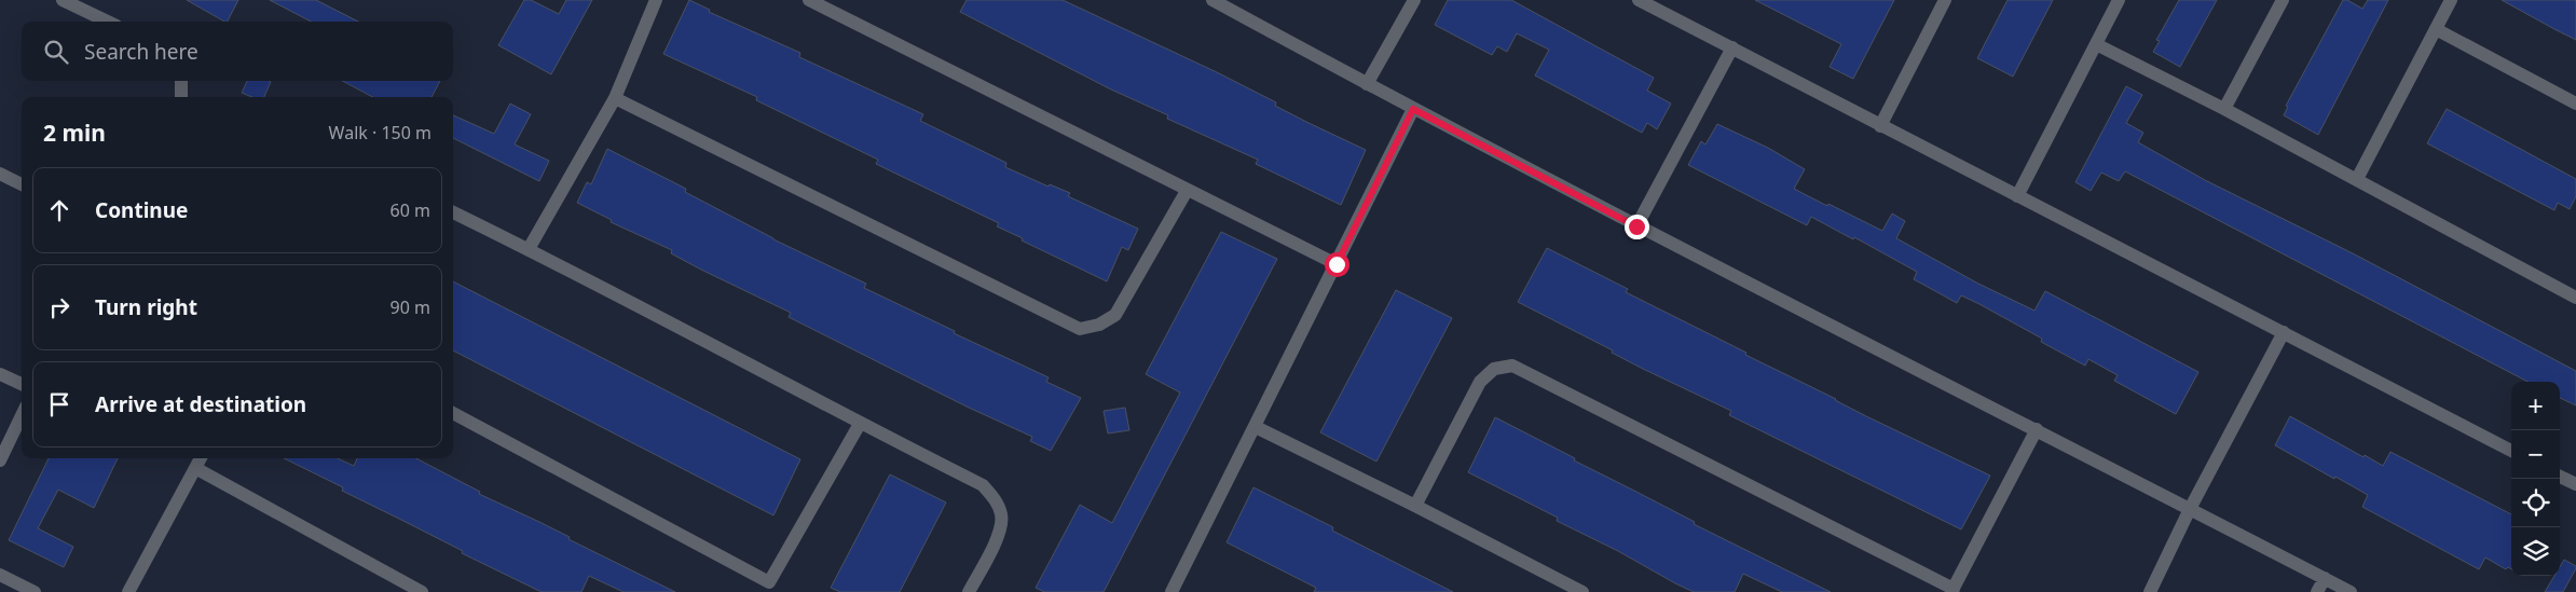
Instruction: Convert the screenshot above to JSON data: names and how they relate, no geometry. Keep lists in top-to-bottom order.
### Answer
{
  "page": {
    "search": "Search here",
    "heading": ["2 min", "Walk · 150 m"],
    "list": [
      ["Continue", "60 m"],
      ["Turn right", "90 m"],
      "Arrive at destination"
    ],
    "map_buttons": ["+", "−"]
  }
}
